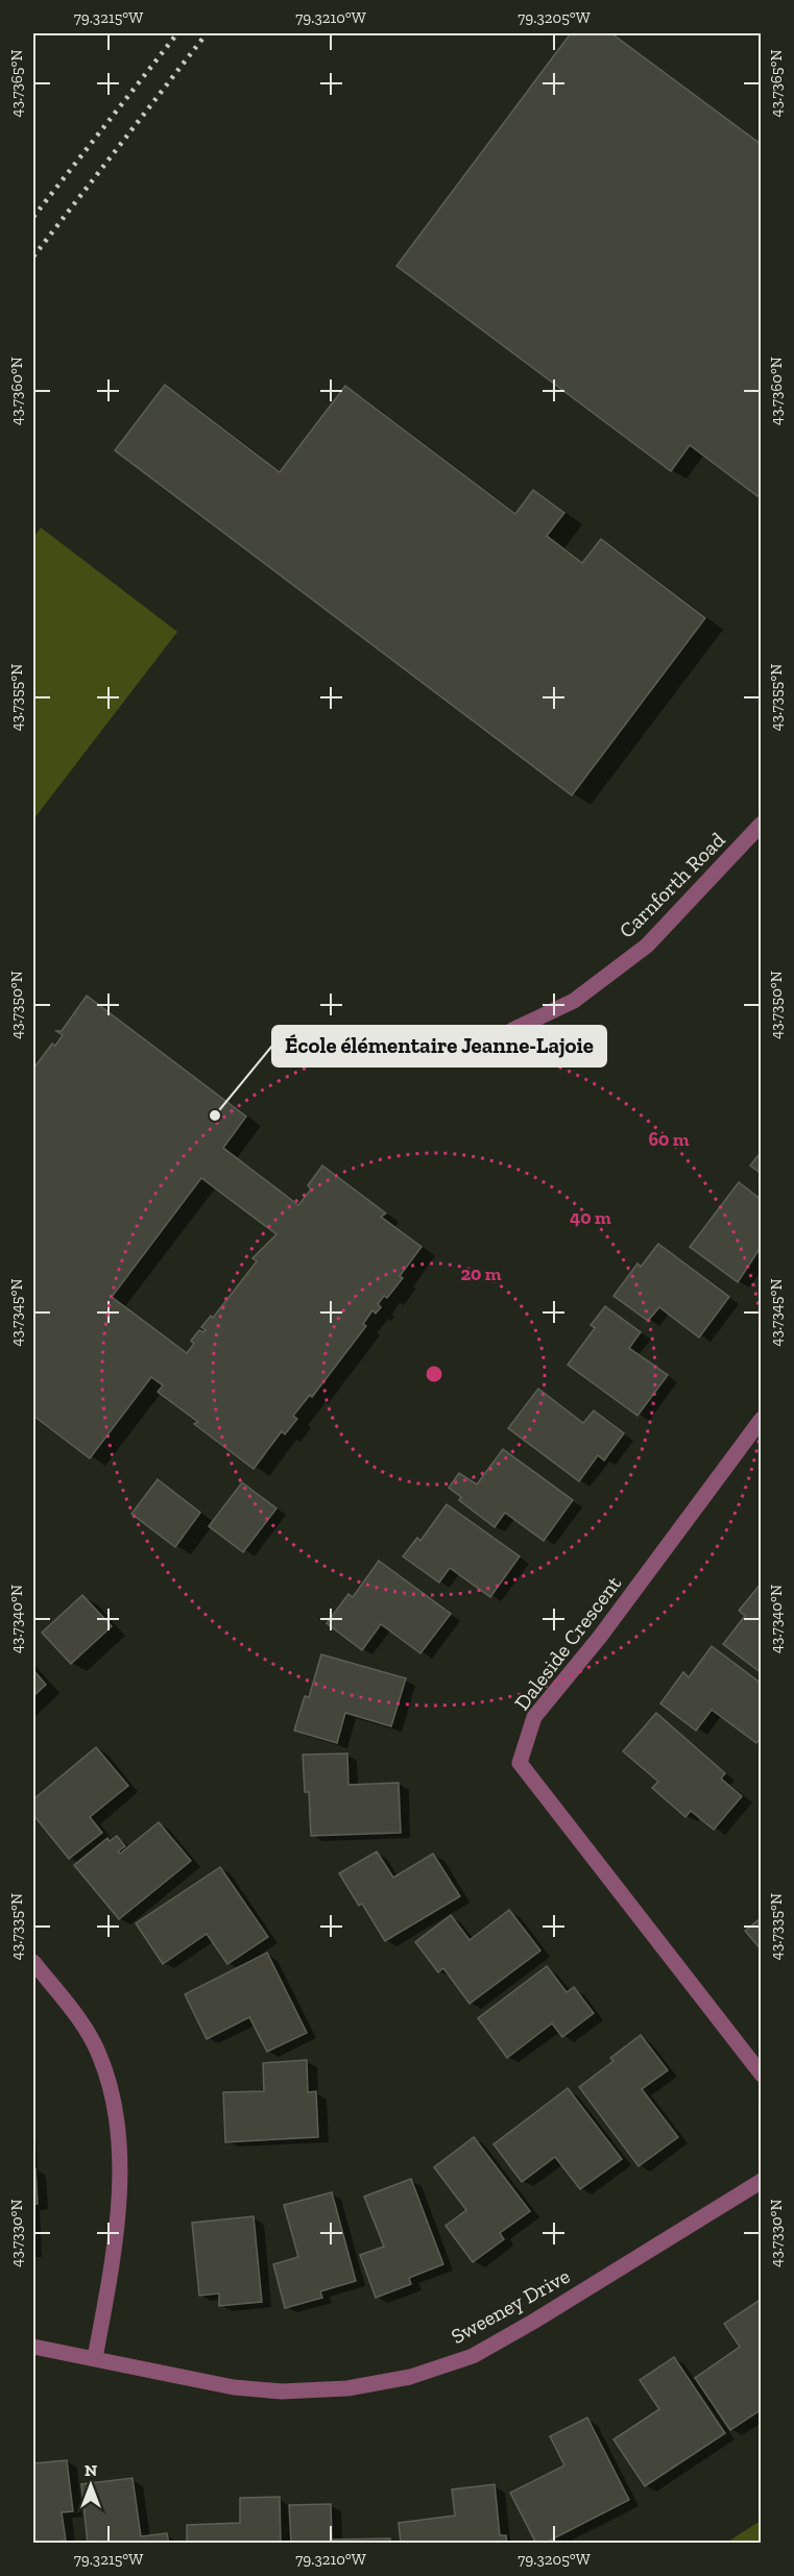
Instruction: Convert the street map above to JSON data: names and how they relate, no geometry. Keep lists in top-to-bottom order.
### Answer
{
  "streets": {
    "street": ["Carnforth Road", "Daleside Crescent", "Sweeney Drive"]
  },
  "places": ["École élémentaire Jeanne-Lajoie"],
  "north": "top",
  "coordinates": [
    "79.3215°W",
    "79.3210°W",
    "79.3205°W",
    "43.7365°N",
    "43.7360°N",
    "43.7355°N",
    "43.7350°N",
    "43.7345°N",
    "43.7340°N",
    "43.7335°N",
    "43.7330°N"
  ],
  "rings": ["60 m", "40 m", "20 m"]
}
